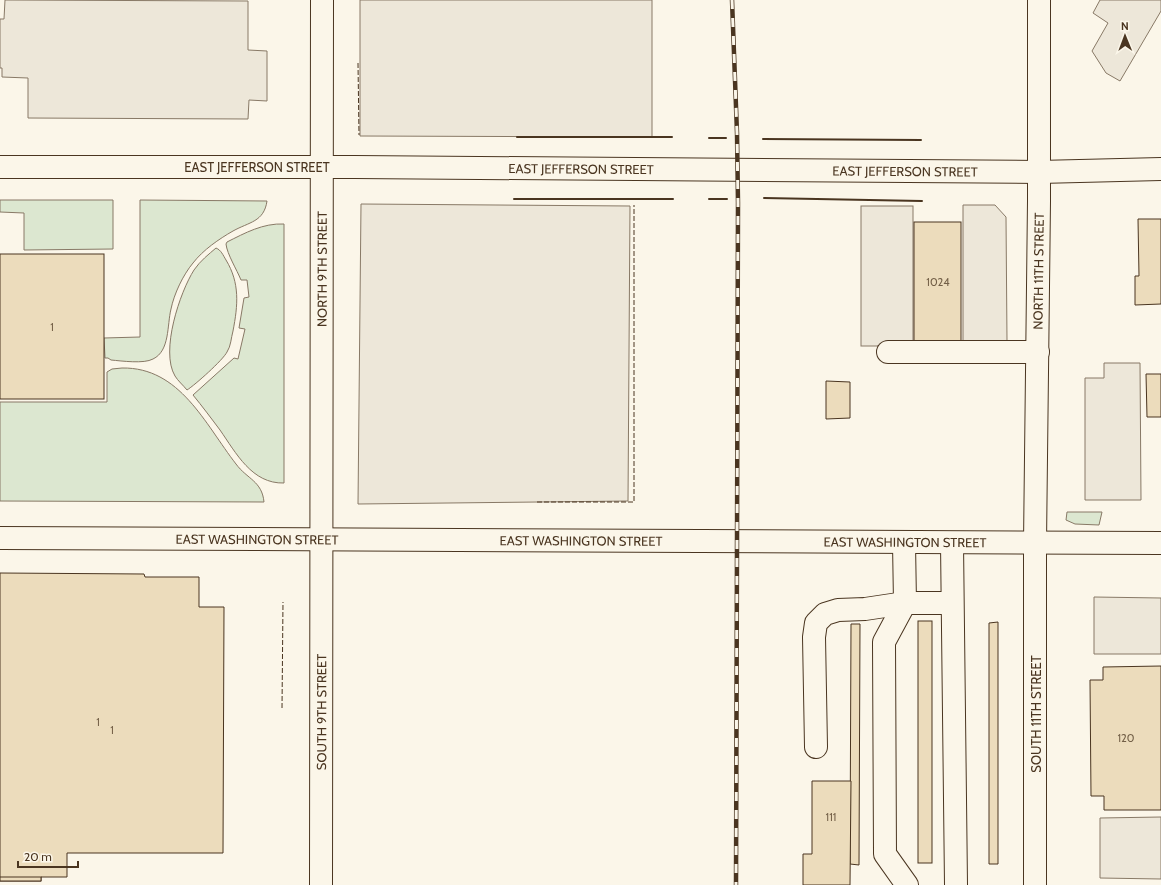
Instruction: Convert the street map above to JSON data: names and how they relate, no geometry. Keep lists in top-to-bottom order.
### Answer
{
  "streets": {
    "street": [
      "EAST JEFFERSON STREET",
      "NORTH 9TH STREET",
      "NORTH 11TH STREET",
      "EAST WASHINGTON STREET",
      "SOUTH 9TH STREET",
      "SOUTH 11TH STREET"
    ]
  },
  "crossings": [
    ["EAST JEFFERSON STREET", "NORTH 9TH STREET"],
    ["EAST JEFFERSON STREET", "NORTH 11TH STREET"],
    ["NORTH 9TH STREET", "EAST WASHINGTON STREET"],
    ["NORTH 9TH STREET", "SOUTH 9TH STREET"],
    ["NORTH 11TH STREET", "EAST WASHINGTON STREET"],
    ["NORTH 11TH STREET", "SOUTH 11TH STREET"],
    ["EAST WASHINGTON STREET", "SOUTH 9TH STREET"],
    ["EAST WASHINGTON STREET", "SOUTH 11TH STREET"]
  ],
  "house_numbers": [
    "1024",
    "1",
    "1",
    "1",
    "120",
    "111"
  ],
  "scale_bar": "20 m",
  "north": "top"
}
